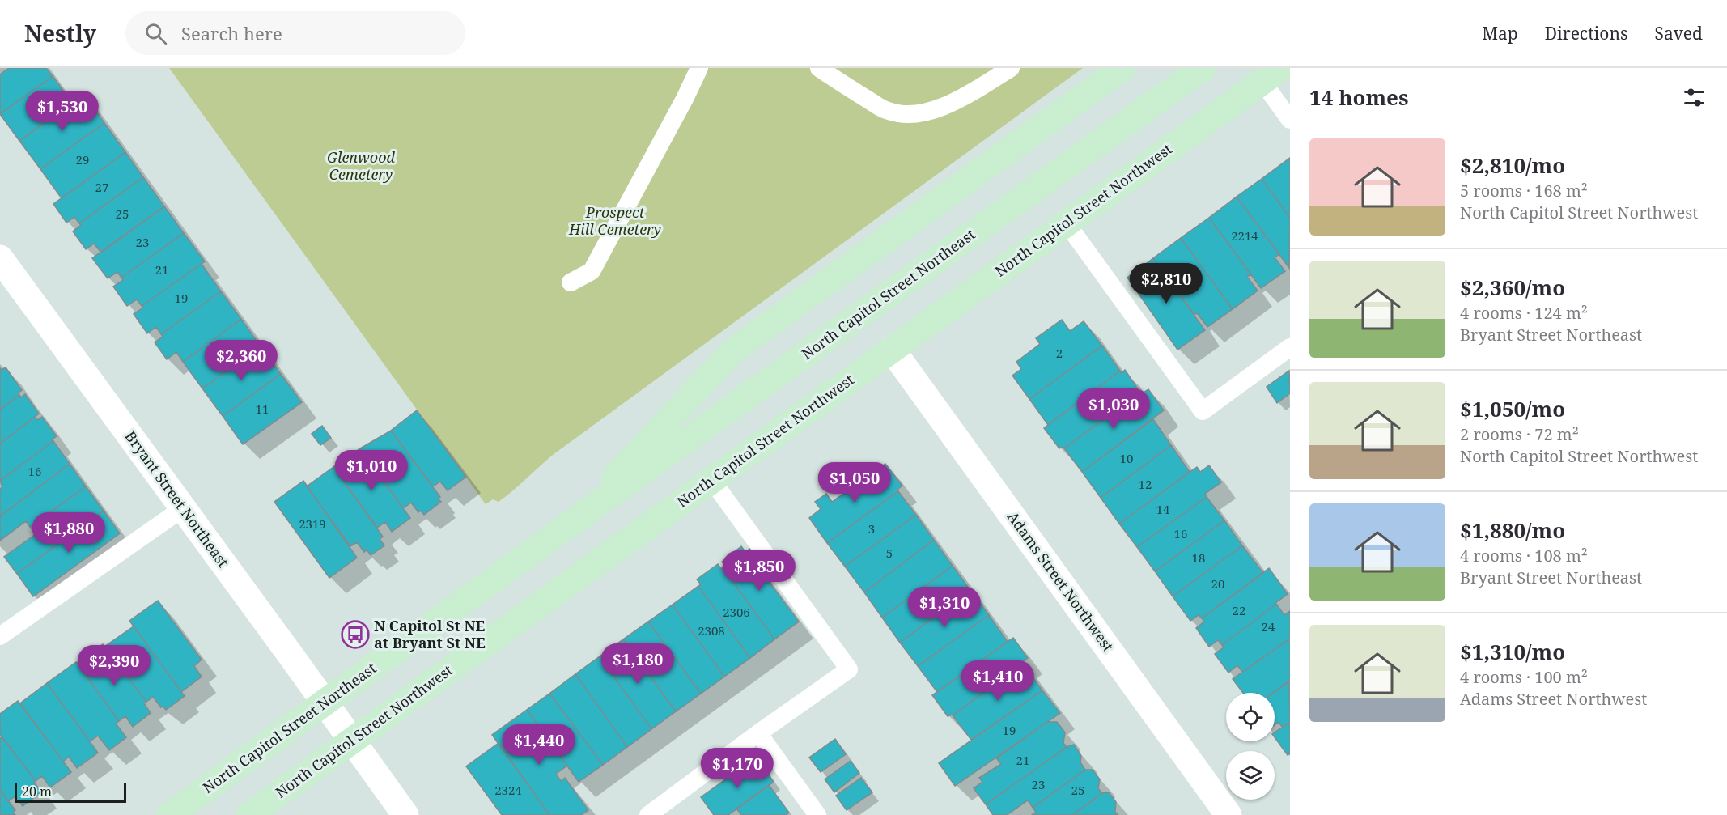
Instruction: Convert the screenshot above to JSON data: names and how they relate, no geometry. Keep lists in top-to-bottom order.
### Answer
{
  "streets": {
    "main road": ["North Capitol Street Northwest", "North Capitol Street Northeast"],
    "street": ["Bryant Street Northeast", "Adams Street Northwest"]
  },
  "crossings": [
    ["North Capitol Street Northwest", "Bryant Street Northeast"],
    ["North Capitol Street Northwest", "Adams Street Northwest"],
    ["North Capitol Street Northeast", "Bryant Street Northeast"]
  ],
  "parks": ["Glenwood Cemetery", "Prospect Hill Cemetery"],
  "places": {
    "bus stop": ["N Capitol St NE at Bryant St NE"]
  },
  "house_numbers": [
    "29",
    "27",
    "25",
    "2214",
    "23",
    "21",
    "19",
    "2",
    "11",
    "10",
    "16",
    "12",
    "14",
    "2319",
    "3",
    "16",
    "5",
    "18",
    "20",
    "22",
    "2306",
    "24",
    "2308",
    "19",
    "21",
    "23",
    "2324",
    "25"
  ],
  "scale_bar": "20 m",
  "page": {
    "header": "Nestly",
    "search": "Search here",
    "nav": ["Map", "Directions", "Saved"],
    "heading": "14 homes",
    "price": [
      "$1,530",
      "$2,810",
      "$2,360",
      "$1,030",
      "$1,010",
      "$1,050",
      "$1,880",
      "$1,850",
      "$1,310",
      "$1,180",
      "$2,390",
      "$1,410",
      "$1,440",
      "$1,170"
    ],
    "list": [
      {
        "name": "$2,810/mo",
        "note": "5 rooms · 168 m² · North Capitol Street Northwest"
      },
      {
        "name": "$2,360/mo",
        "note": "4 rooms · 124 m² · Bryant Street Northeast"
      },
      {
        "name": "$1,050/mo",
        "note": "2 rooms · 72 m² · North Capitol Street Northwest"
      },
      {
        "name": "$1,880/mo",
        "note": "4 rooms · 108 m² · Bryant Street Northeast"
      },
      {
        "name": "$1,310/mo",
        "note": "4 rooms · 100 m² · Adams Street Northwest"
      }
    ],
    "scale": "20 m"
  }
}
